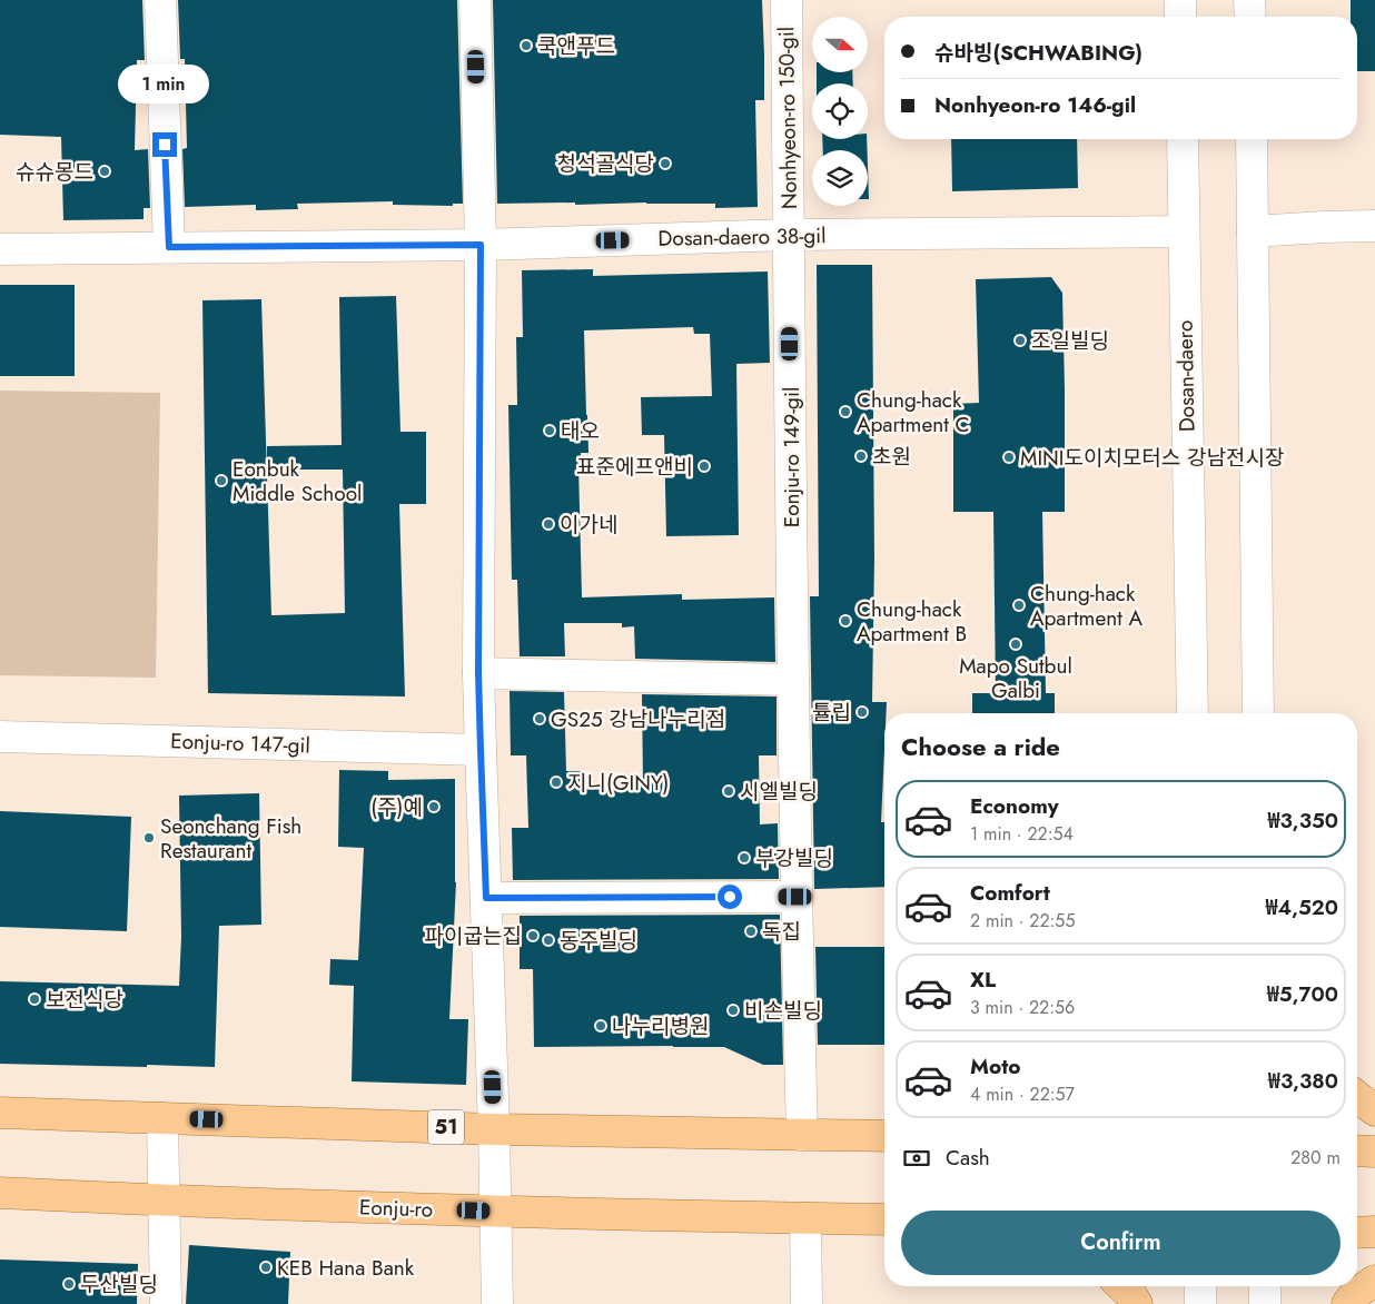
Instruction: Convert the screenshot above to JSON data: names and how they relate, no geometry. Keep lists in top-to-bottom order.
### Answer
{
  "streets": {
    "main road": ["51", "Eonju-ro"],
    "street": [
      "Nonhyeon-ro 150-gil",
      "Dosan-daero 38-gil",
      "Dosan-daero",
      "Eonju-ro 149-gil",
      "Eonju-ro 147-gil"
    ]
  },
  "crossings": [
    ["Nonhyeon-ro 150-gil", "Dosan-daero 38-gil"],
    ["Nonhyeon-ro 150-gil", "Eonju-ro 149-gil"],
    ["Dosan-daero 38-gil", "Dosan-daero"],
    ["Dosan-daero 38-gil", "Eonju-ro 149-gil"],
    ["Eonju-ro 149-gil", "51"]
  ],
  "places": [
    "쿡앤푸드",
    "청석골식당",
    "슈슈몽드",
    "조일빌딩",
    "Chung-hack Apartment C",
    "태오",
    "초원",
    "MINI도이치모터스 강남전시장",
    "표준에프앤비",
    "Eonbuk Middle School",
    "이가네",
    "Chung-hack Apartment A",
    "Chung-hack Apartment B",
    "Mapo Sutbul Galbi",
    "튤립",
    "GS25 강남나누리점",
    "지니(GINY)",
    "시엘빌딩",
    "(주)예",
    "Seonchang Fish Restaurant",
    "부강빌딩",
    "독집",
    "파이굽는집",
    "동주빌딩",
    "보전식당",
    "비손빌딩",
    "나누리병원",
    "KEB Hana Bank",
    "두산빌딩"
  ],
  "north": "right",
  "page": {
    "banner": ["슈바빙(SCHWABING)", "Nonhyeon-ro 146-gil"],
    "bubble": "1 min",
    "heading": "Choose a ride",
    "list": [
      {
        "name": "Economy",
        "note": "1 min · 22:54",
        "value": "₩3,350"
      },
      {
        "name": "Comfort",
        "note": "2 min · 22:55",
        "value": "₩4,520"
      },
      {
        "name": "XL",
        "note": "3 min · 22:56",
        "value": "₩5,700"
      },
      {
        "name": "Moto",
        "note": "4 min · 22:57",
        "value": "₩3,380"
      }
    ],
    "pay": ["Cash", "280 m"],
    "buttons": "Confirm"
  }
}
